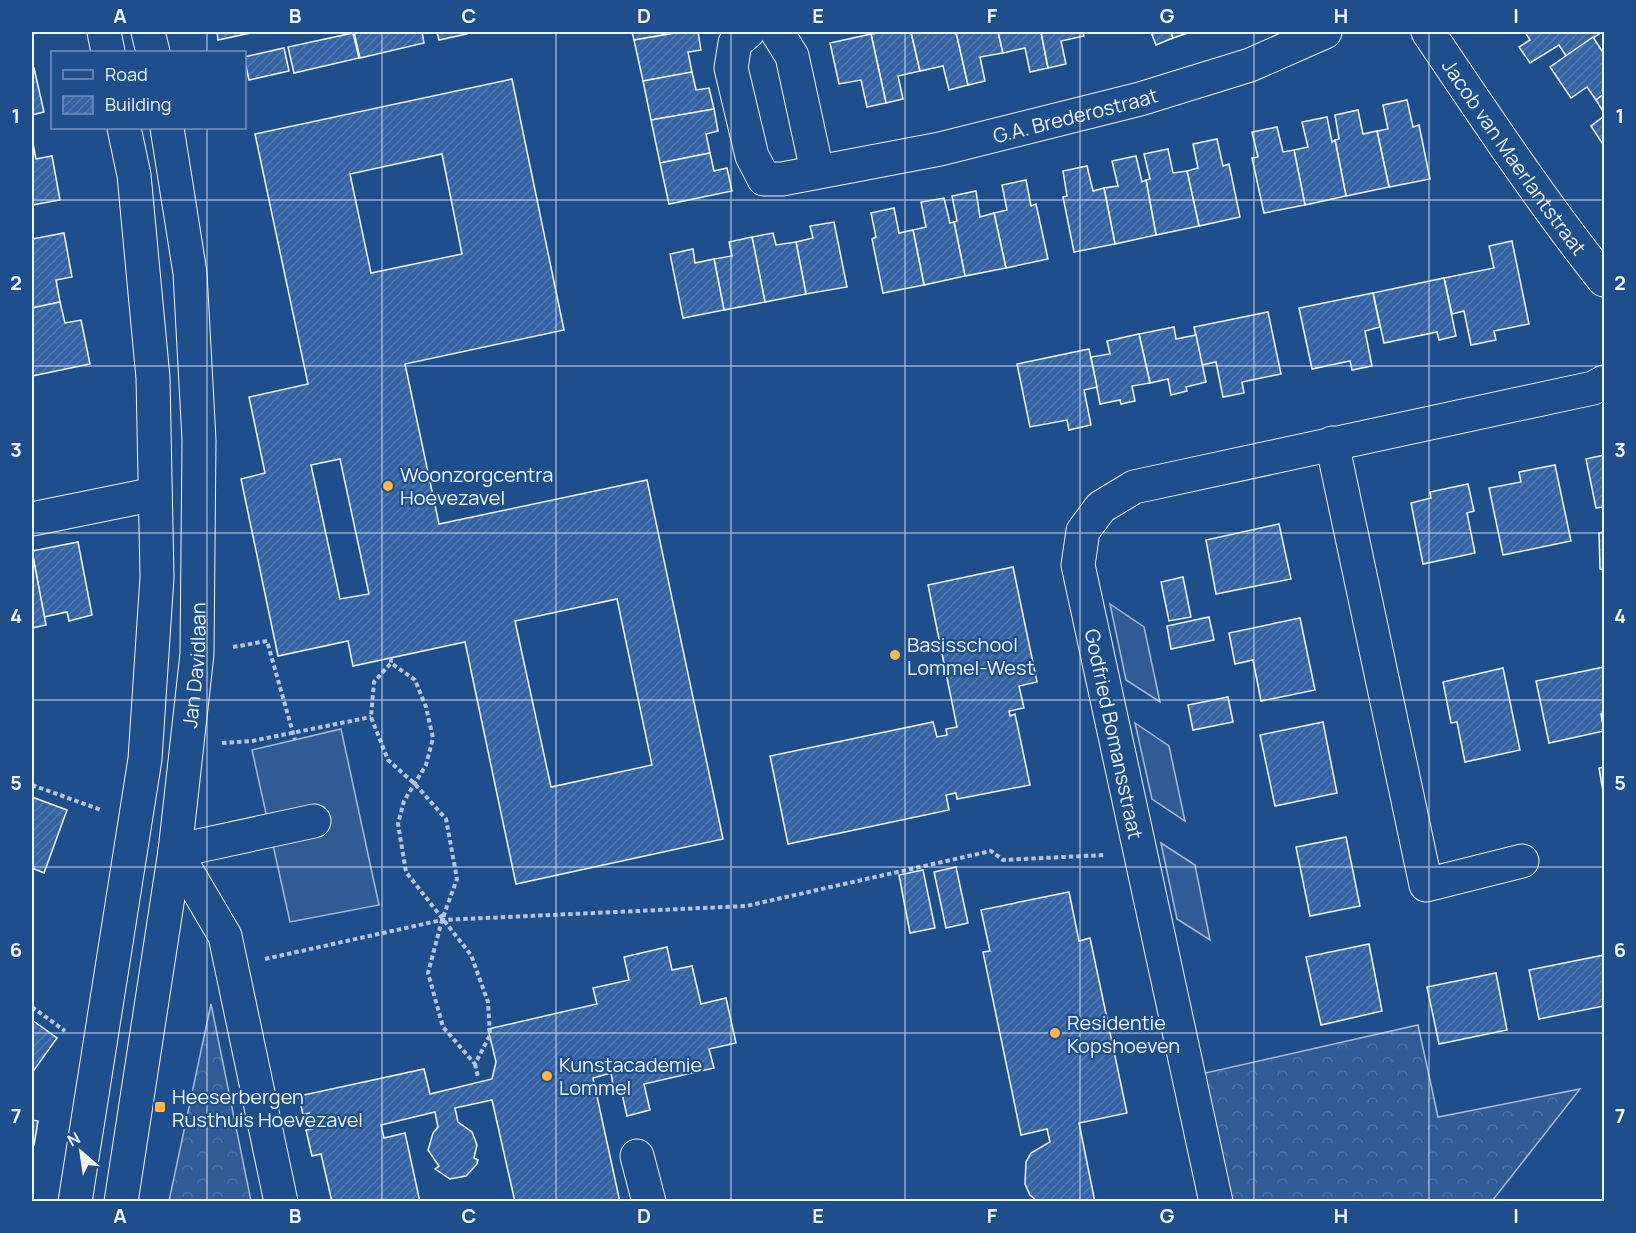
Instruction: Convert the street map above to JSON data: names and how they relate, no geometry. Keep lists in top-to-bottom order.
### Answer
{
  "streets": {
    "street": [
      "G.A. Brederostraat",
      "Jacob van Maerlantstraat",
      "Jan Davidlaan",
      "Godfried Bomansstraat"
    ]
  },
  "places": {
    "other": [
      "Woonzorgcentra Hoevezavel",
      "Basisschool Lommel-West",
      "Residentie Kopshoeven",
      "Kunstacademie Lommel"
    ],
    "transit": ["Heeserbergen Rusthuis Hoevezavel"]
  },
  "legend": ["Road", "Building"],
  "north": "top left",
  "grid": {
    "columns": [
      "A",
      "B",
      "C",
      "D",
      "E",
      "F",
      "G",
      "H",
      "I"
    ],
    "rows": [
      "1",
      "2",
      "3",
      "4",
      "5",
      "6",
      "7"
    ]
  }
}
